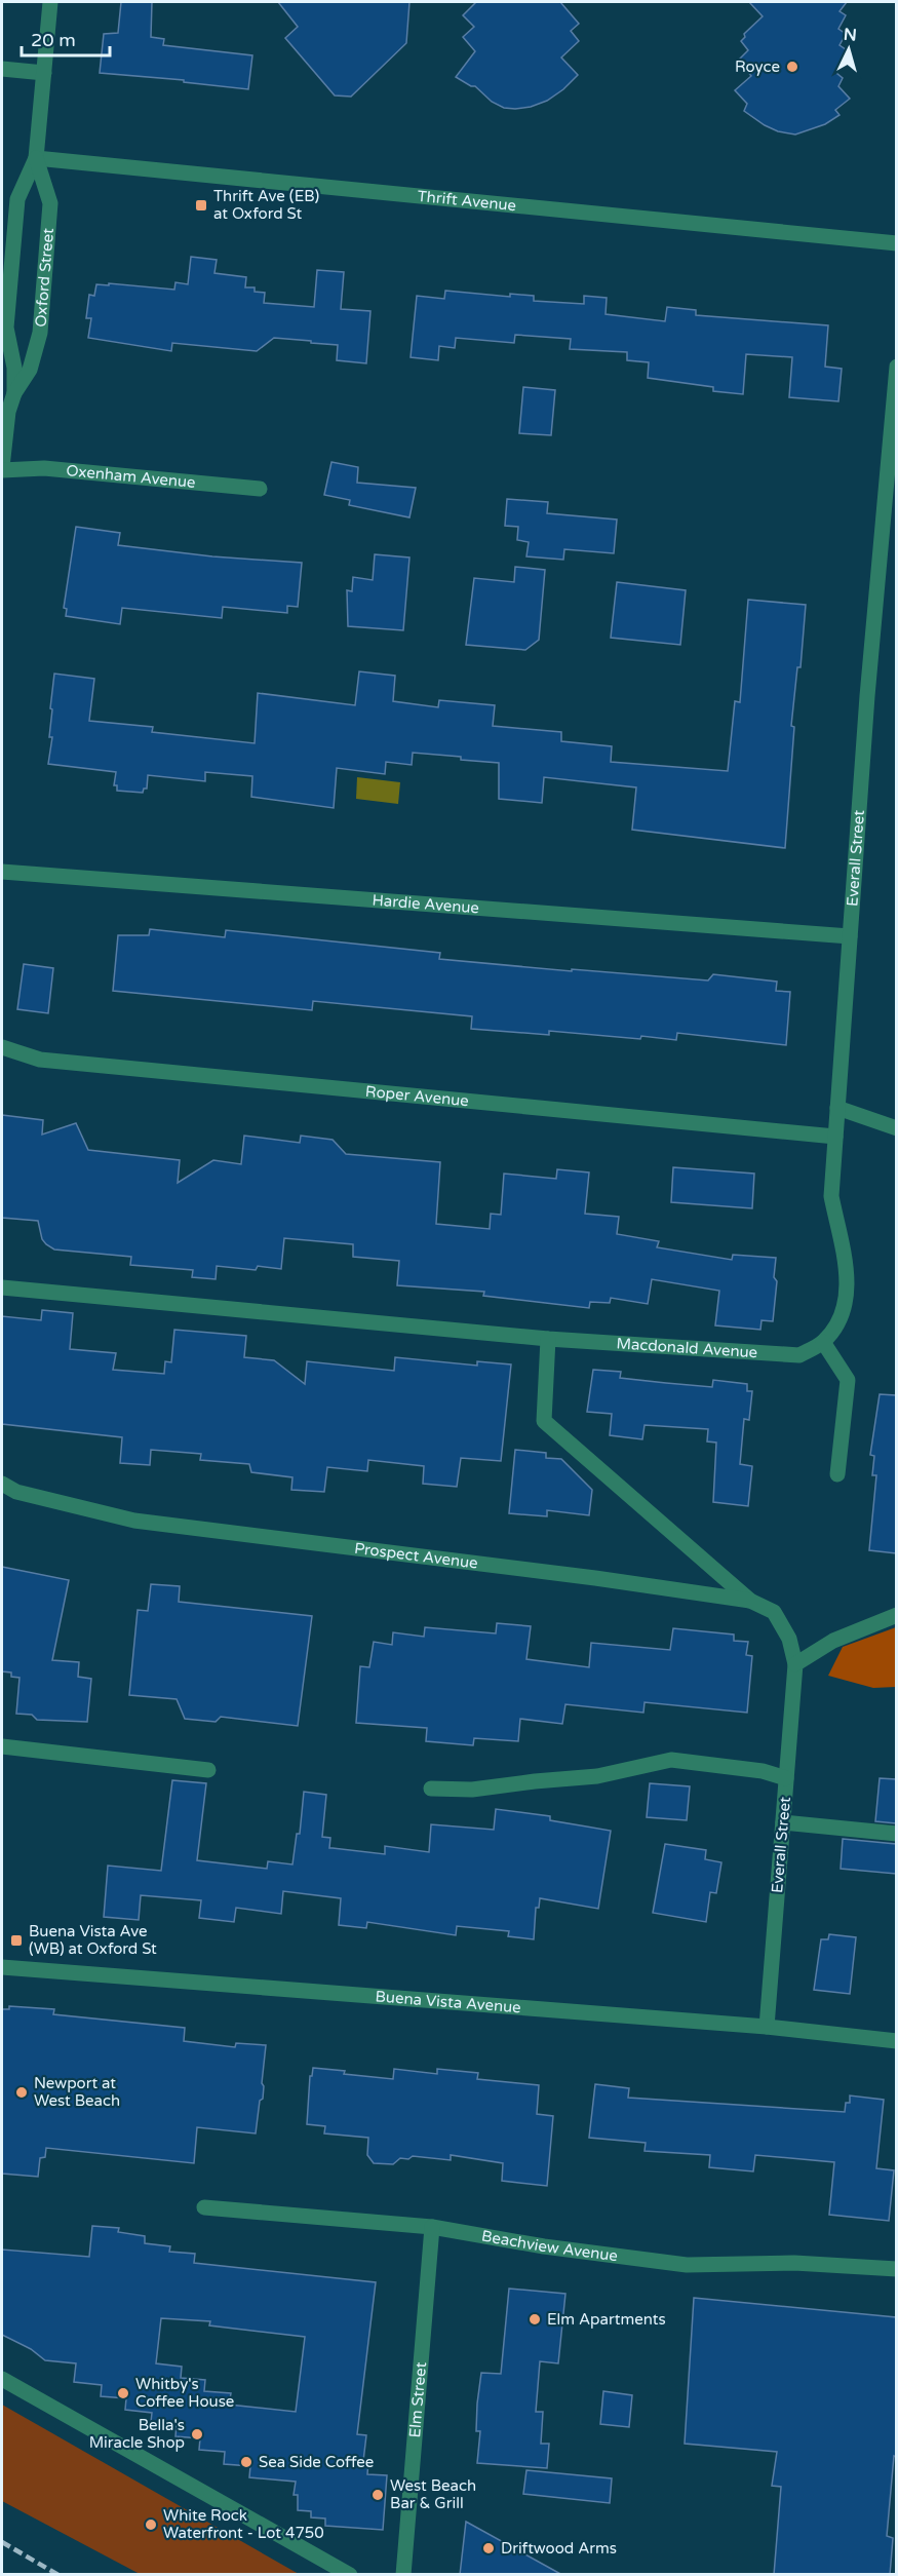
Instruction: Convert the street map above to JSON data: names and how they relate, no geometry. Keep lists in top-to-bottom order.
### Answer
{
  "streets": {
    "street": [
      "Thrift Avenue",
      "Oxford Street",
      "Oxenham Avenue",
      "Everall Street",
      "Hardie Avenue",
      "Roper Avenue",
      "Macdonald Avenue",
      "Prospect Avenue",
      "Buena Vista Avenue",
      "Beachview Avenue",
      "Elm Street"
    ]
  },
  "crossings": [
    ["Thrift Avenue", "Oxford Street"],
    ["Oxford Street", "Oxenham Avenue"],
    ["Everall Street", "Hardie Avenue"],
    ["Everall Street", "Roper Avenue"],
    ["Everall Street", "Macdonald Avenue"],
    ["Everall Street", "Prospect Avenue"],
    ["Everall Street", "Buena Vista Avenue"],
    ["Beachview Avenue", "Elm Street"]
  ],
  "places": {
    "other": [
      "Royce",
      "Newport at West Beach",
      "Elm Apartments",
      "Whitby's Coffee House",
      "Bella's Miracle Shop",
      "Sea Side Coffee",
      "West Beach Bar & Grill",
      "White Rock Waterfront - Lot 4750",
      "Driftwood Arms"
    ],
    "transit": ["Thrift Ave (EB) at Oxford St", "Buena Vista Ave (WB) at Oxford St"]
  },
  "scale_bar": "20 m",
  "north": "top"
}
